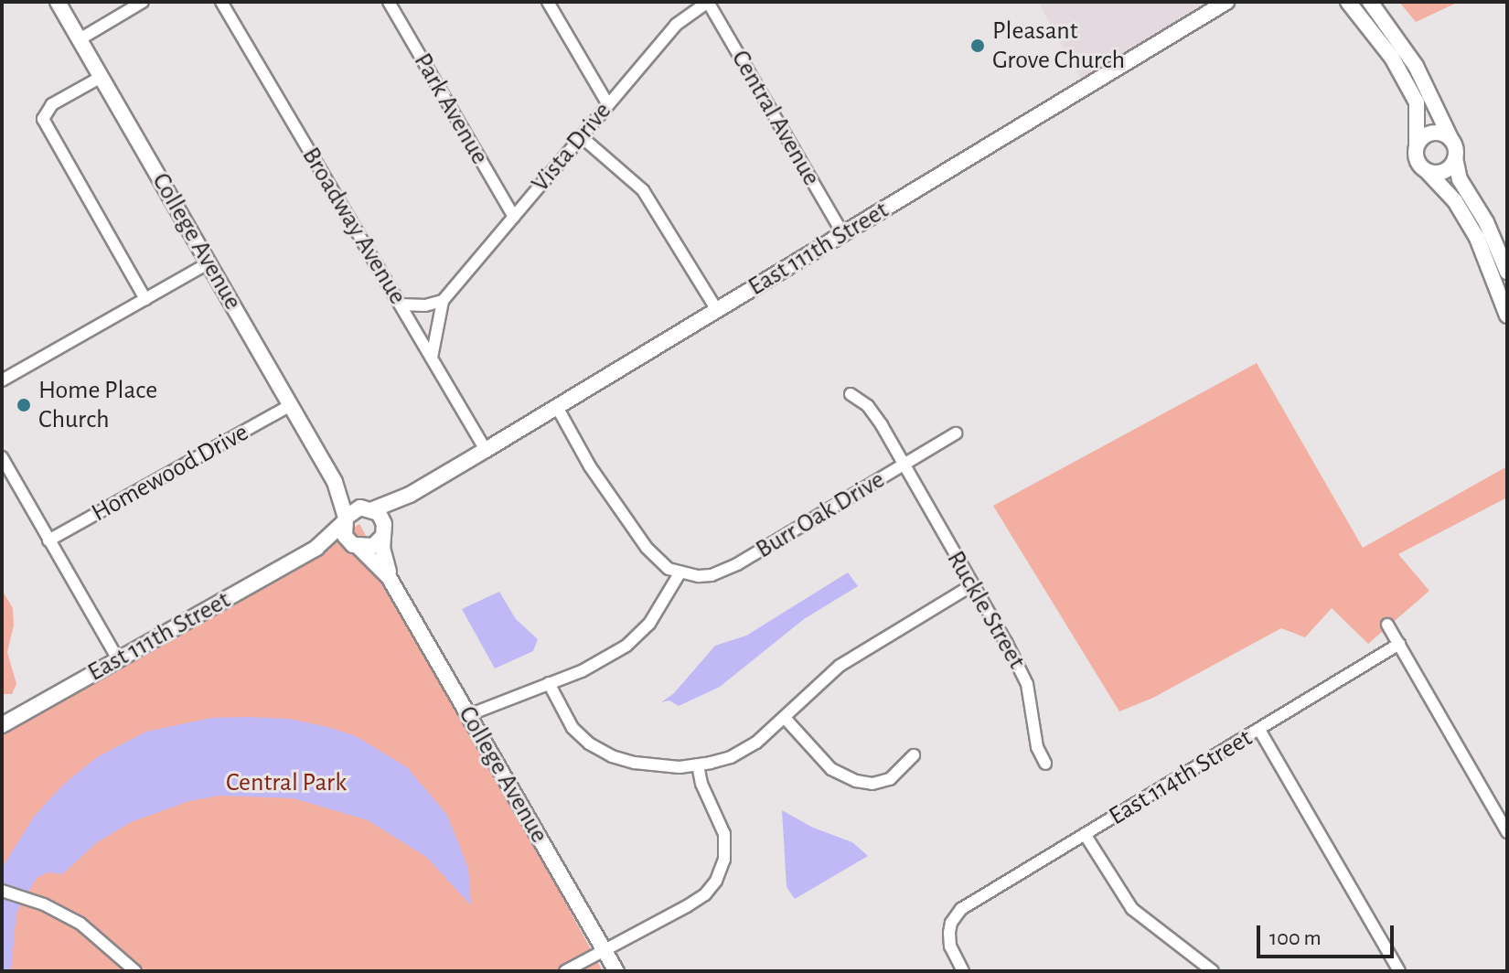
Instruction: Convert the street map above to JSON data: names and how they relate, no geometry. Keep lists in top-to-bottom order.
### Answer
{
  "streets": {
    "main road": ["College Avenue", "East 111th Street"],
    "street": [
      "Park Avenue",
      "Central Avenue",
      "Vista Drive",
      "Broadway Avenue",
      "Homewood Drive",
      "Burr Oak Drive",
      "Ruckle Street",
      "East 114th Street"
    ]
  },
  "crossings": [
    ["Park Avenue", "Vista Drive"],
    ["Central Avenue", "Vista Drive"],
    ["Central Avenue", "East 111th Street"],
    ["Vista Drive", "Broadway Avenue"],
    ["Broadway Avenue", "East 111th Street"],
    ["College Avenue", "East 111th Street"],
    ["College Avenue", "Homewood Drive"],
    ["Burr Oak Drive", "Ruckle Street"]
  ],
  "parks": ["Central Park"],
  "places": ["Pleasant Grove Church", "Home Place Church"],
  "scale_bar": "100 m"
}
